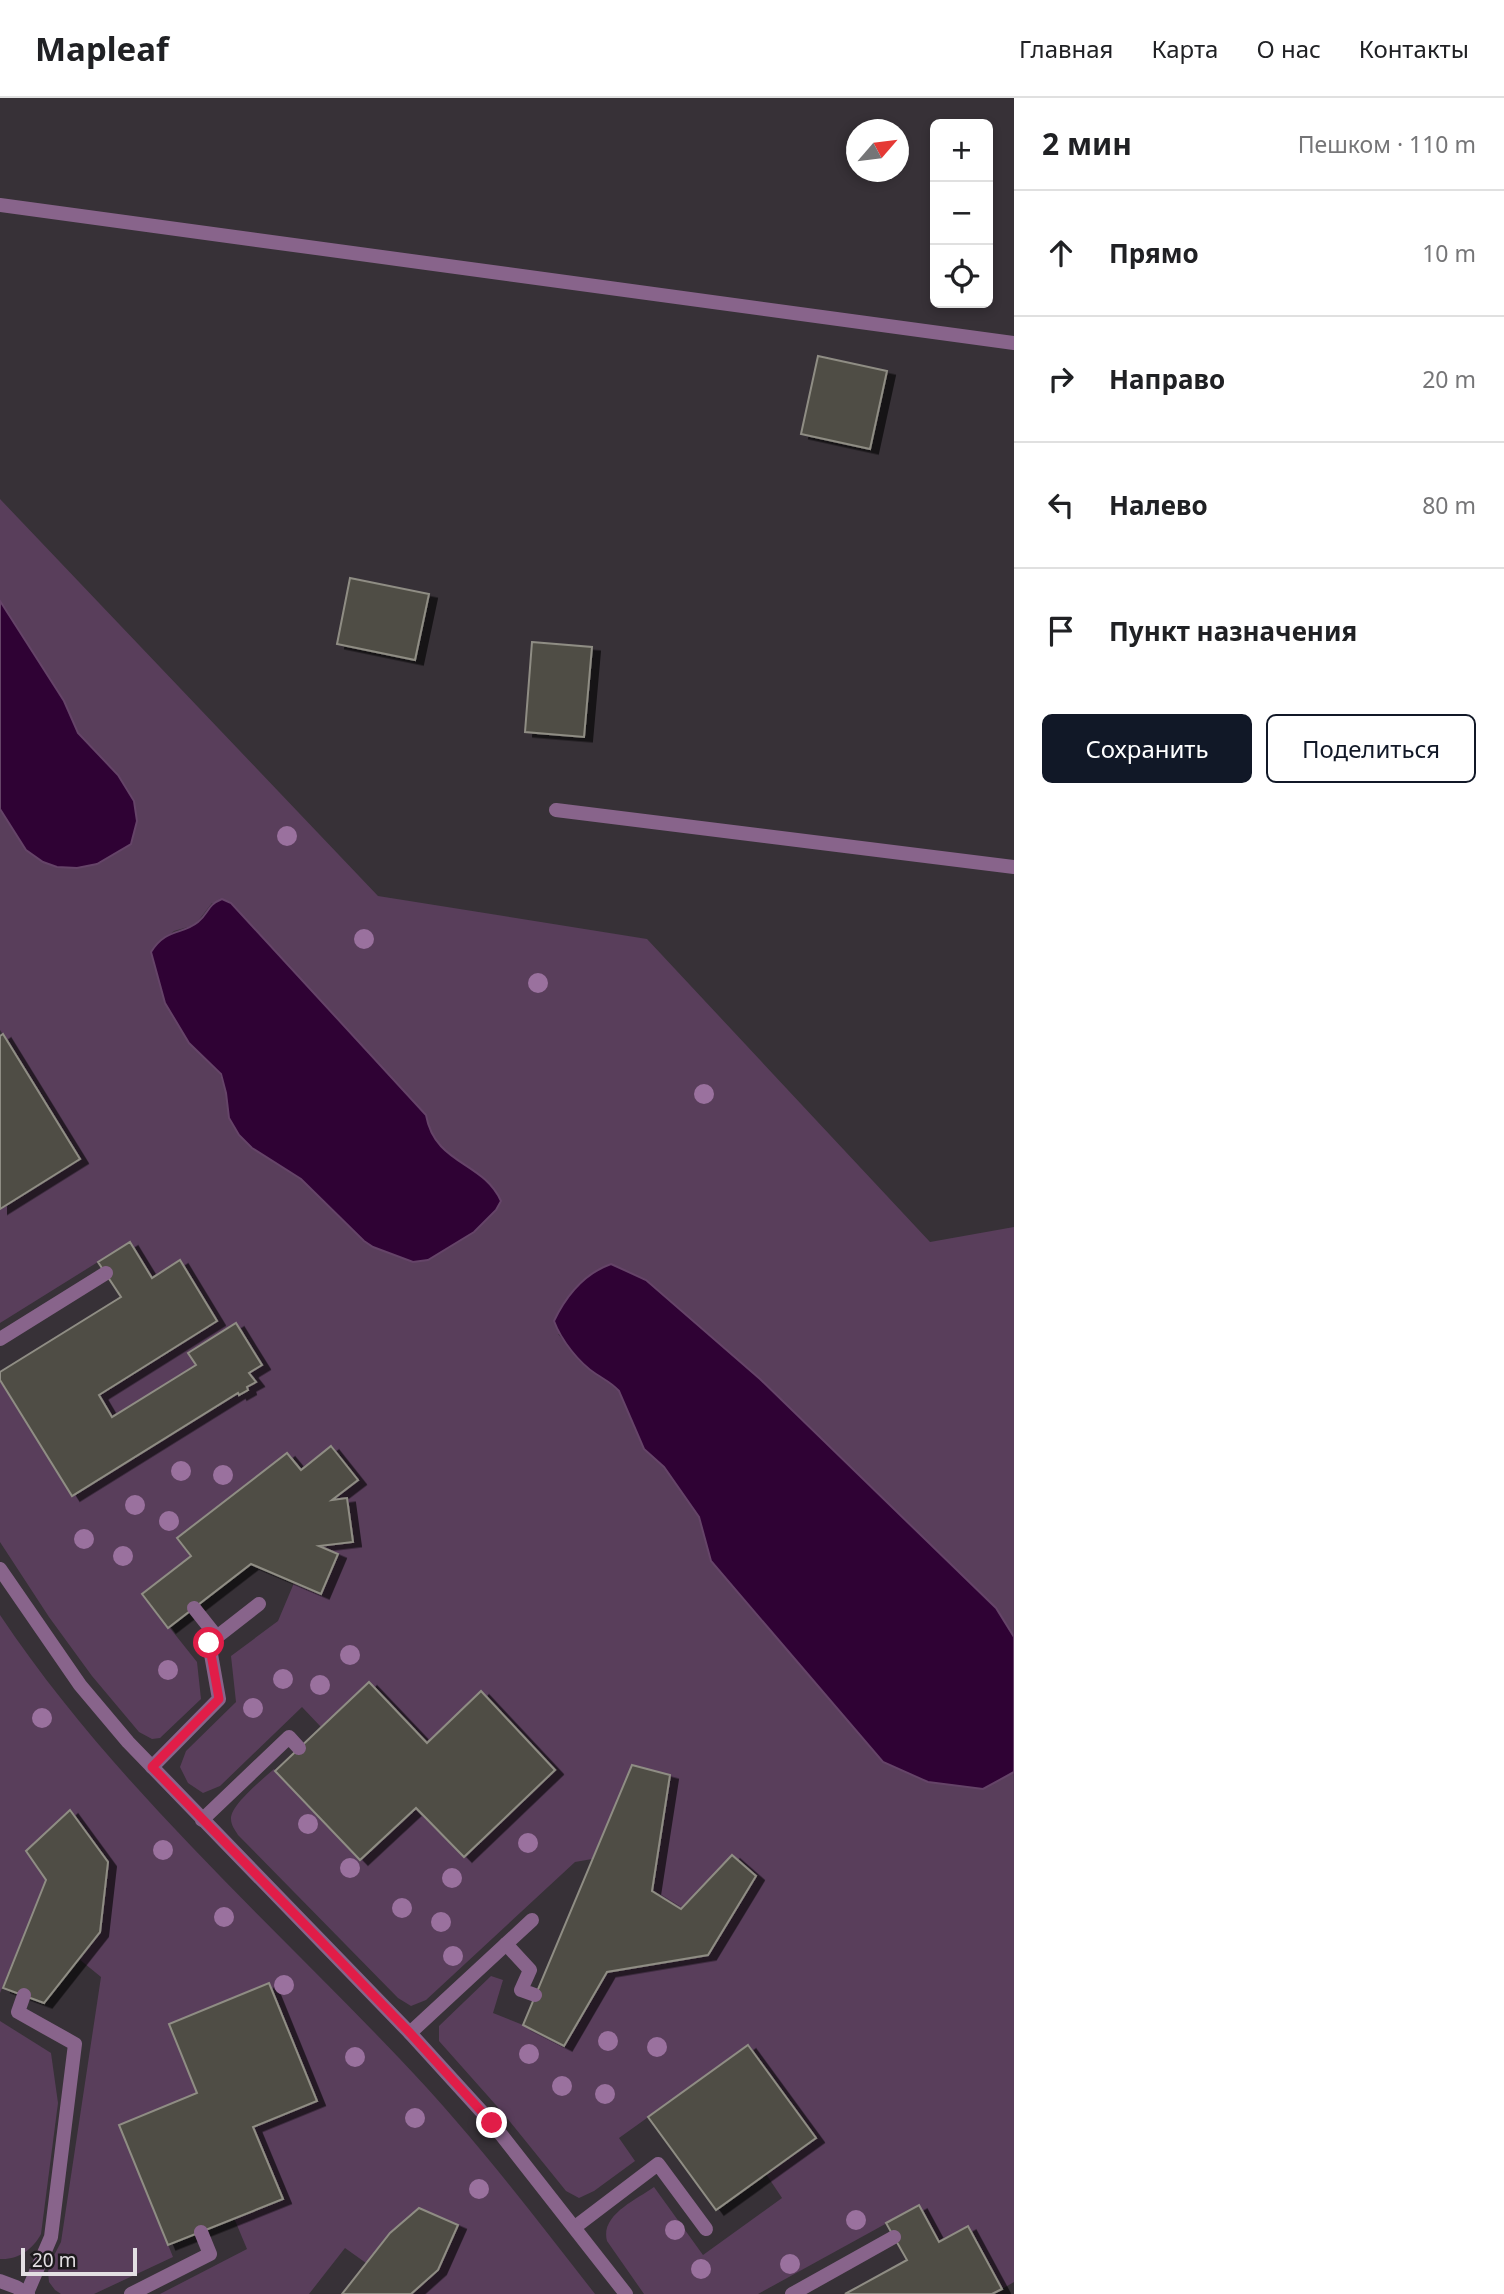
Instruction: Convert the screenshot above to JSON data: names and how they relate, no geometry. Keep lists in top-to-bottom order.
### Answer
{
  "scale_bar": "20 m",
  "north": "top right",
  "page": {
    "header": "Mapleaf",
    "nav": [
      "Главная",
      "Карта",
      "О нас",
      "Контакты"
    ],
    "heading": ["2 мин", "Пешком · 110 m"],
    "map_buttons": ["+", "−"],
    "list": [
      ["Прямо", "10 m"],
      ["Направо", "20 m"],
      ["Налево", "80 m"],
      "Пункт назначения"
    ],
    "buttons": ["Сохранить", "Поделиться"],
    "scale": "20 m"
  }
}
